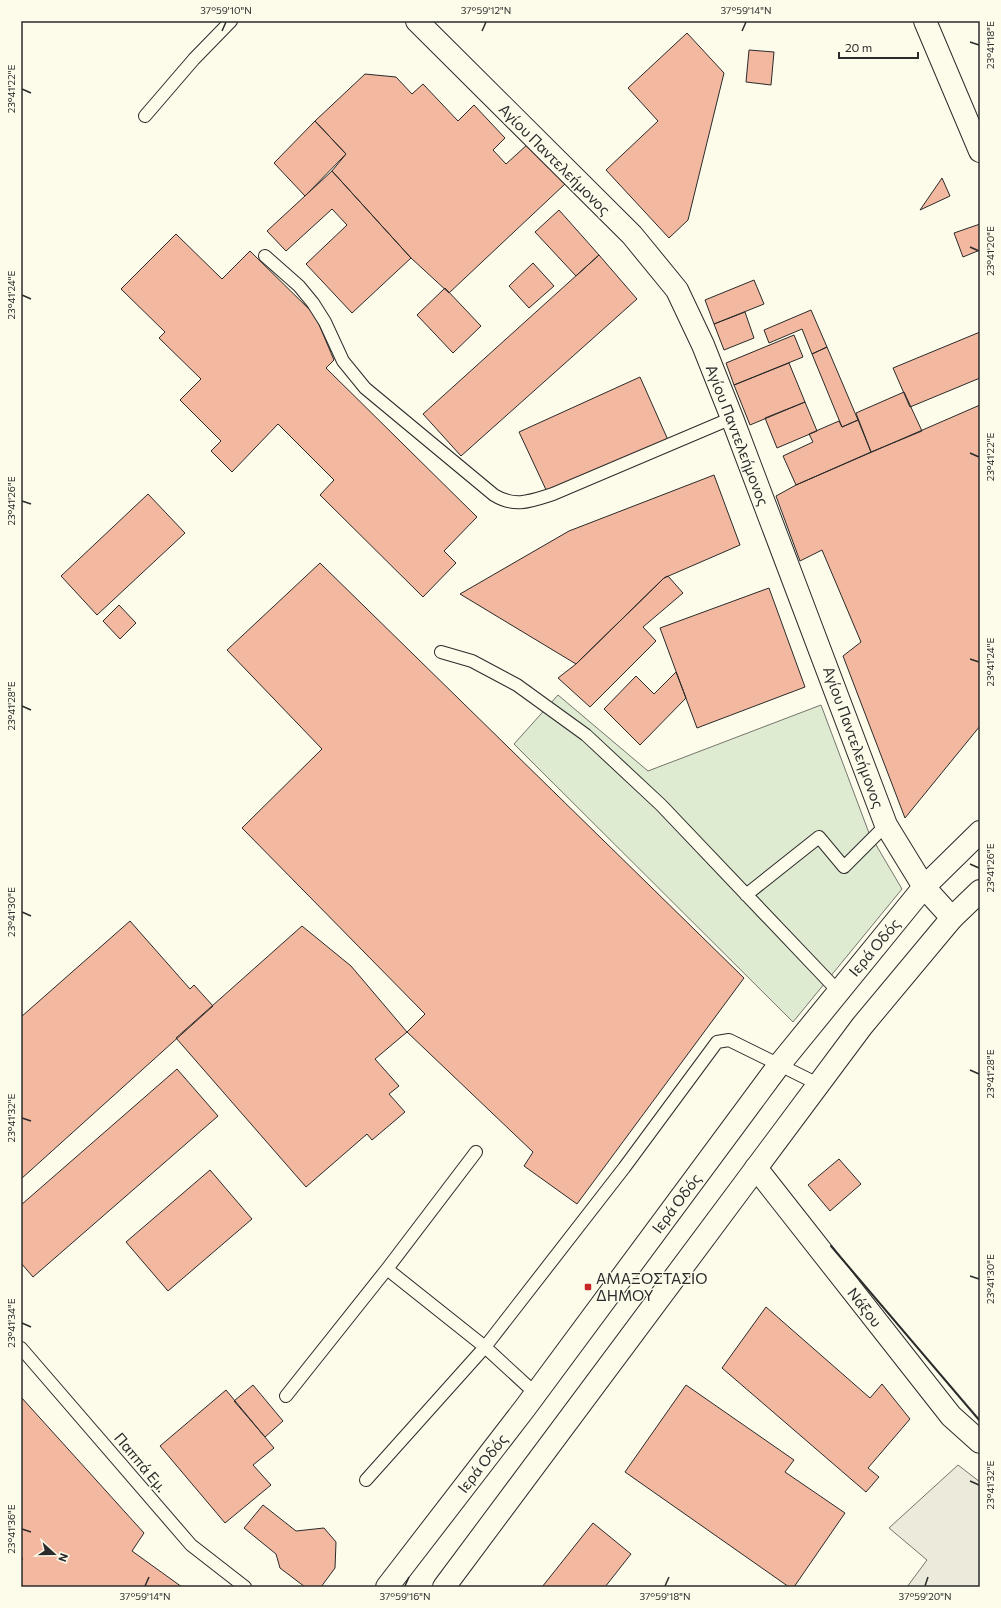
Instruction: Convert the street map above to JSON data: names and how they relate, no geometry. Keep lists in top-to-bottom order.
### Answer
{
  "streets": {
    "main road": ["Αγίου Παντελεήμονος", "Ιερά Οδός", "Νάξου"],
    "lane": ["Παππά Εμ."]
  },
  "crossings": [
    ["Αγίου Παντελεήμονος", "Ιερά Οδός"]
  ],
  "places": {
    "transit": ["ΑΜΑΞΟΣΤΑΣΙΟ ΔΗΜΟΥ"]
  },
  "scale_bar": "20 m",
  "north": "right",
  "coordinates": [
    "37°59'10\"N",
    "37°59'12\"N",
    "37°59'14\"N",
    "23°41'18\"E",
    "23°41'22\"E",
    "23°41'20\"E",
    "23°41'24\"E",
    "23°41'26\"E",
    "23°41'28\"E",
    "23°41'30\"E",
    "23°41'32\"E",
    "23°41'34\"E",
    "23°41'36\"E",
    "37°59'16\"N",
    "37°59'18\"N",
    "37°59'20\"N"
  ]
}
